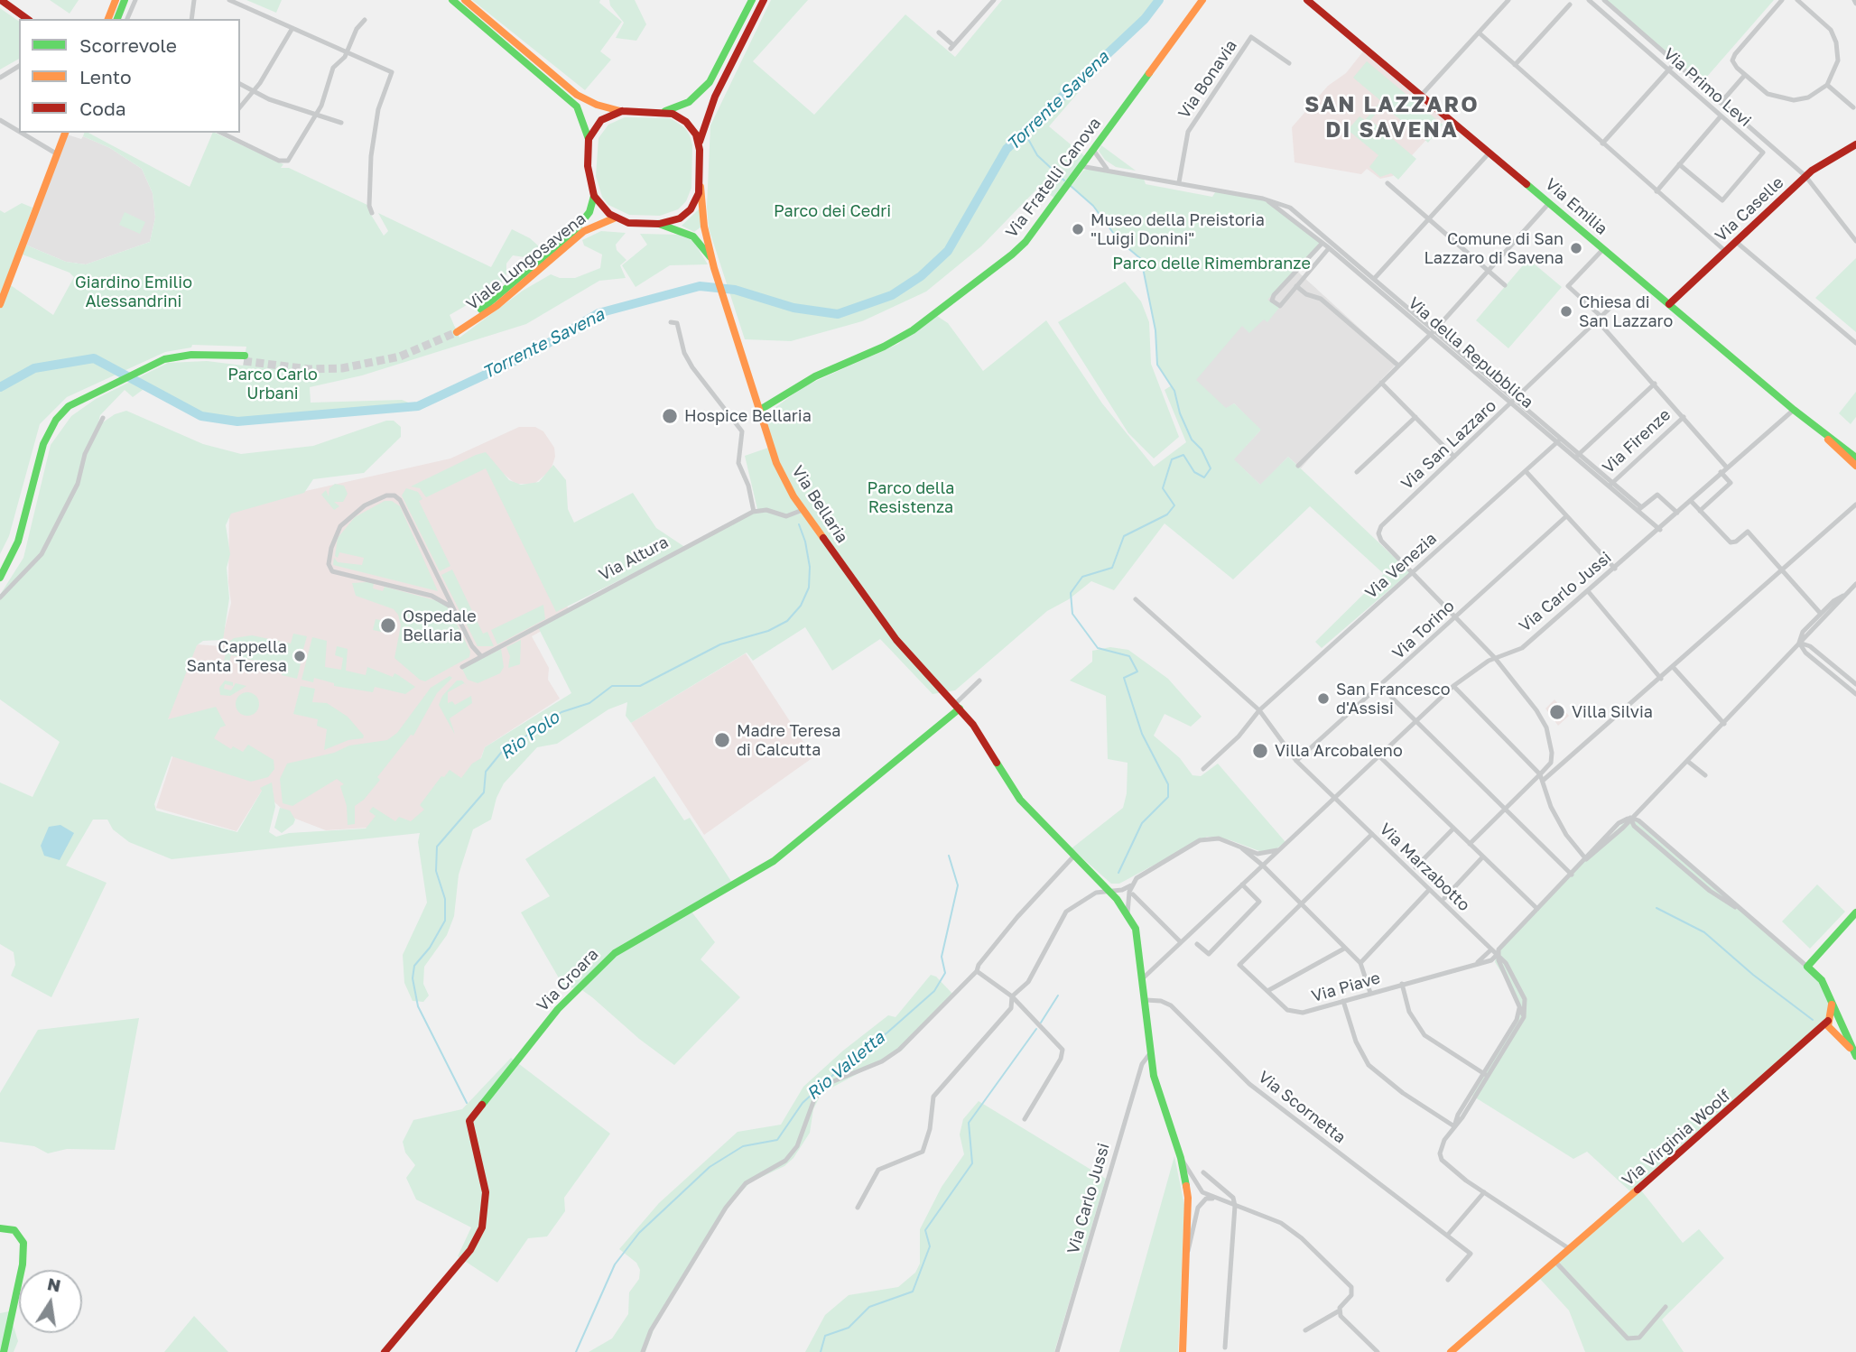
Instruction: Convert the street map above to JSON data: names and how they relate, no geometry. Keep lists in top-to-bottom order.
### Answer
{
  "streets": {
    "street": [
      "Via Bonavia",
      "Via Primo Levi",
      "Via Fratelli Canova",
      "Via Emilia",
      "Via Caselle",
      "Viale Lungosavena",
      "Via della Repubblica",
      "Via Firenze",
      "Via San Lazzaro",
      "Via Bellaria",
      "Via Altura",
      "Via Venezia",
      "Via Carlo Jussi",
      "Via Torino",
      "Via Marzabotto",
      "Via Croara",
      "Via Piave",
      "Via Scornetta",
      "Via Virginia Woolf"
    ]
  },
  "crossings": [
    ["Via Bonavia", "Via della Repubblica"],
    ["Via Fratelli Canova", "Via della Repubblica"],
    ["Via Fratelli Canova", "Via Bellaria"],
    ["Via Emilia", "Via Caselle"],
    ["Via Emilia", "Via Carlo Jussi"],
    ["Via della Repubblica", "Via Firenze"],
    ["Via della Repubblica", "Via San Lazzaro"],
    ["Via della Repubblica", "Via Venezia"],
    ["Via della Repubblica", "Via Carlo Jussi"],
    ["Via San Lazzaro", "Via Venezia"],
    ["Via Bellaria", "Via Carlo Jussi"],
    ["Via Bellaria", "Via Croara"],
    ["Via Venezia", "Via Marzabotto"],
    ["Via Carlo Jussi", "Via Marzabotto"],
    ["Via Torino", "Via Marzabotto"],
    ["Via Marzabotto", "Via Piave"]
  ],
  "districts": ["SAN LAZZARO DI SAVENA"],
  "water": ["Torrente Savena", "Rio Polo", "Rio Valletta"],
  "parks": [
    "Parco dei Cedri",
    "Parco delle Rimembranze",
    "Giardino Emilio Alessandrini",
    "Parco Carlo Urbani",
    "Parco della Resistenza"
  ],
  "places": [
    "Museo della Preistoria \"Luigi Donini\"",
    "Comune di San Lazzaro di Savena",
    "Chiesa di San Lazzaro",
    "Hospice Bellaria",
    "Ospedale Bellaria",
    "Cappella Santa Teresa",
    "San Francesco d'Assisi",
    "Villa Silvia",
    "Madre Teresa di Calcutta",
    "Villa Arcobaleno"
  ],
  "legend": ["Scorrevole", "Lento", "Coda"],
  "north": "top"
}
